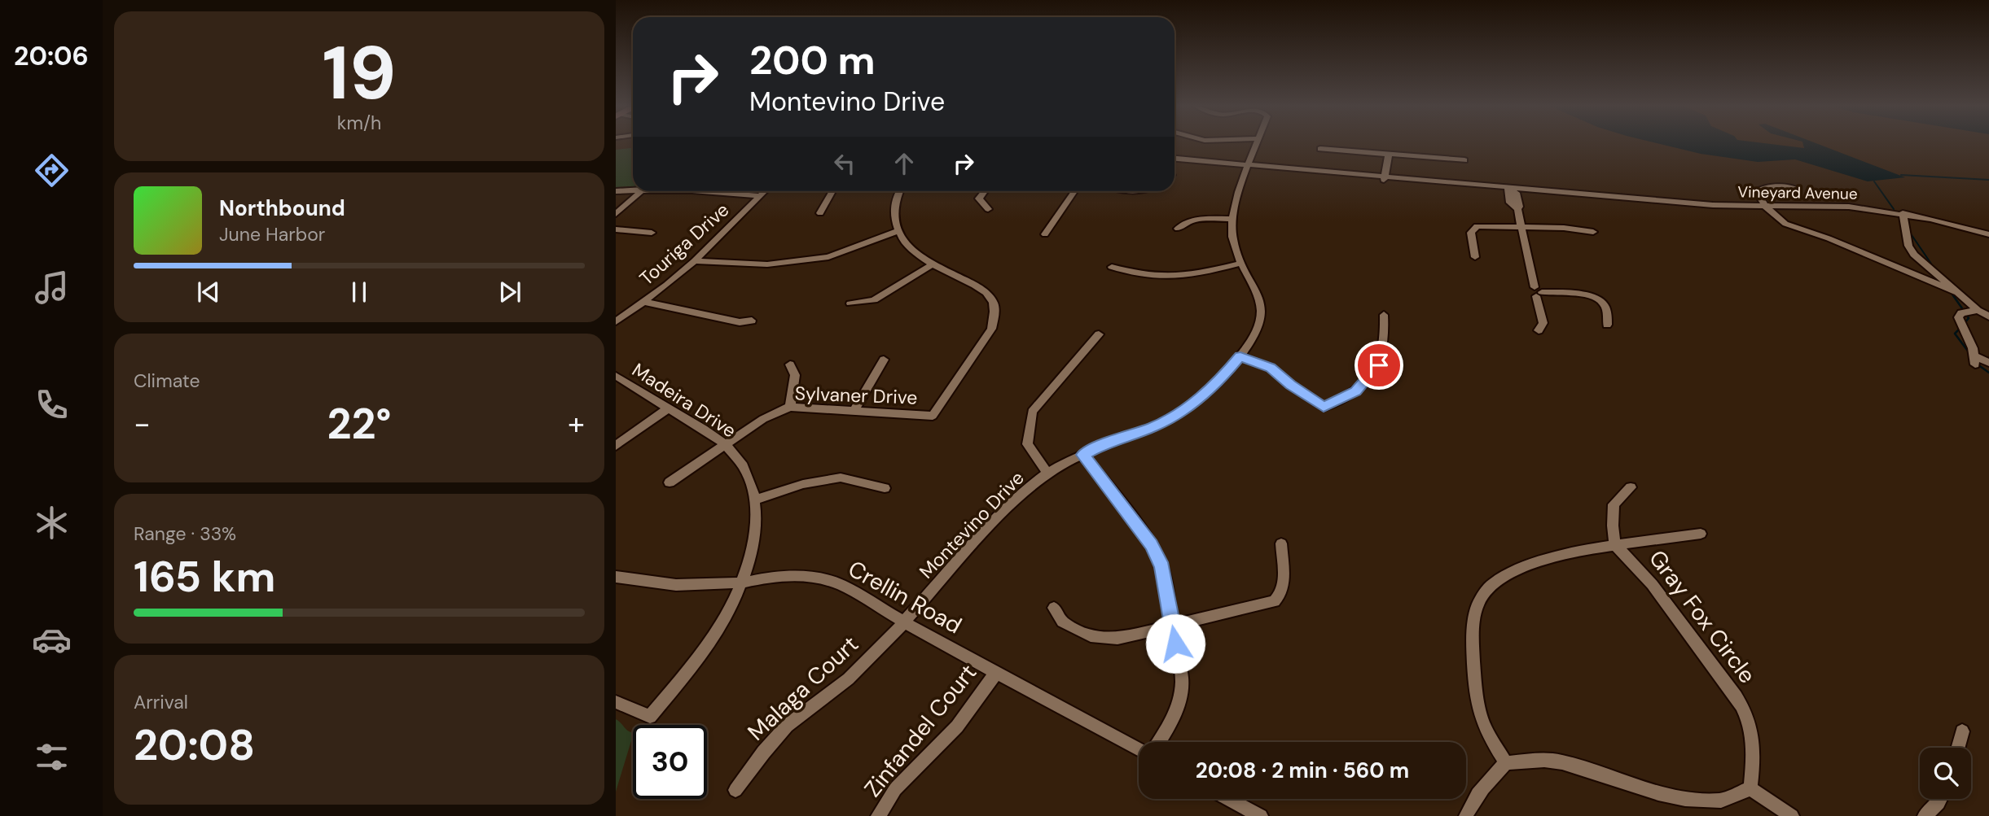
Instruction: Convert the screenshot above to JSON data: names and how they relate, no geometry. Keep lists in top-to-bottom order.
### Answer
{
  "streets": {
    "street": [
      "Vineyard Avenue",
      "Touriga Drive",
      "Sylvaner Drive",
      "Madeira Drive",
      "Montevino Drive",
      "Crellin Road",
      "Gray Fox Circle",
      "Malaga Court",
      "Zinfandel Court"
    ]
  },
  "crossings": [
    ["Vineyard Avenue", "Montevino Drive"],
    ["Sylvaner Drive", "Madeira Drive"],
    ["Madeira Drive", "Crellin Road"],
    ["Montevino Drive", "Crellin Road"],
    ["Montevino Drive", "Malaga Court"],
    ["Crellin Road", "Malaga Court"],
    ["Crellin Road", "Zinfandel Court"]
  ],
  "page": {
    "tabs": "20:06",
    "tile": [
      ["19", "km/h"],
      "Climate",
      ["Range · 33%", "165 km"],
      ["Arrival", "20:08"]
    ],
    "turn": ["200 m", "Montevino Drive"],
    "song": ["Northbound", "June Harbor"],
    "heat": ["−", "22°", "+"],
    "limit": "30",
    "trip": "20:08 · 2 min · 560 m"
  }
}
